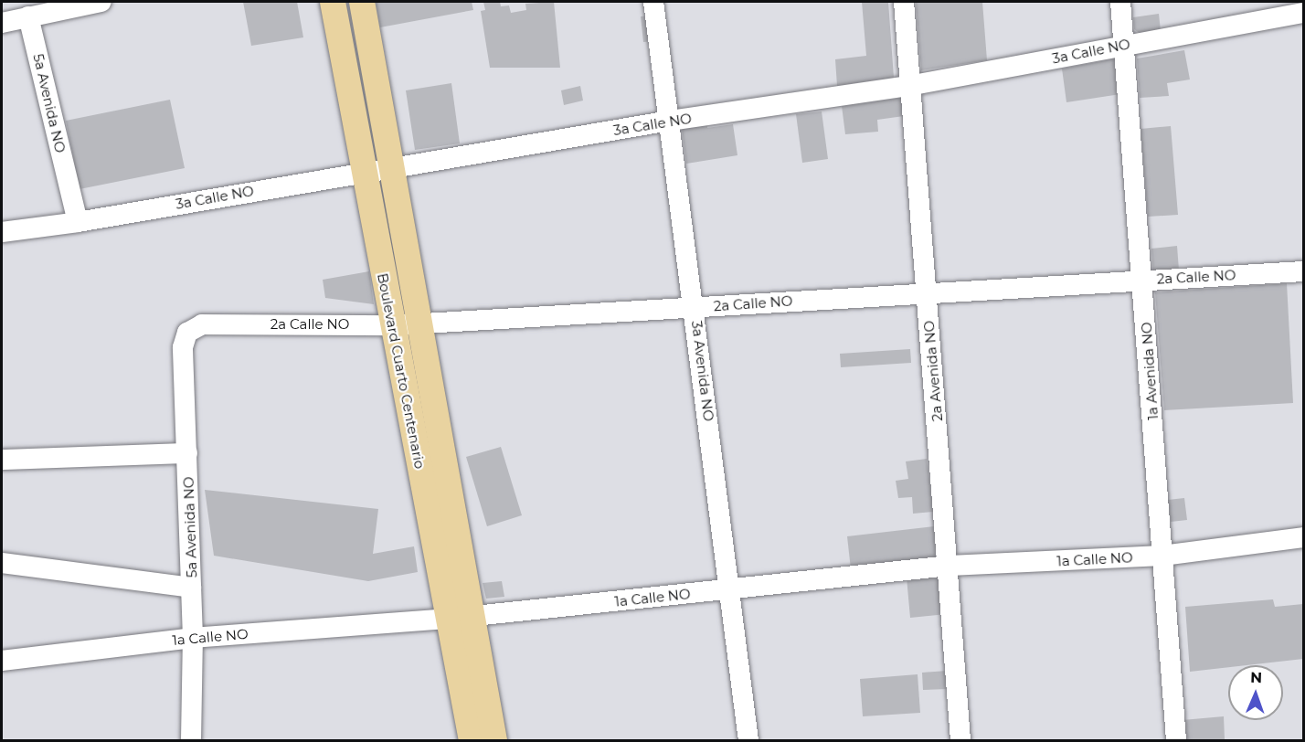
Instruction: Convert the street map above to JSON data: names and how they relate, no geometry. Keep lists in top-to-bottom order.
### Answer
{
  "streets": {
    "main road": ["Boulevard Cuarto Centenario"],
    "street": [
      "3a Calle NO",
      "5a Avenida NO",
      "2a Calle NO",
      "3a Avenida NO",
      "2a Avenida NO",
      "1a Avenida NO",
      "1a Calle NO"
    ]
  },
  "crossings": [
    ["3a Calle NO", "5a Avenida NO"],
    ["3a Calle NO", "Boulevard Cuarto Centenario"],
    ["3a Calle NO", "3a Avenida NO"],
    ["3a Calle NO", "2a Avenida NO"],
    ["3a Calle NO", "1a Avenida NO"],
    ["5a Avenida NO", "2a Calle NO"],
    ["5a Avenida NO", "1a Calle NO"],
    ["2a Calle NO", "Boulevard Cuarto Centenario"],
    ["2a Calle NO", "3a Avenida NO"],
    ["2a Calle NO", "2a Avenida NO"],
    ["2a Calle NO", "1a Avenida NO"],
    ["Boulevard Cuarto Centenario", "1a Calle NO"],
    ["3a Avenida NO", "1a Calle NO"],
    ["2a Avenida NO", "1a Calle NO"],
    ["1a Avenida NO", "1a Calle NO"]
  ],
  "north": "top"
}
